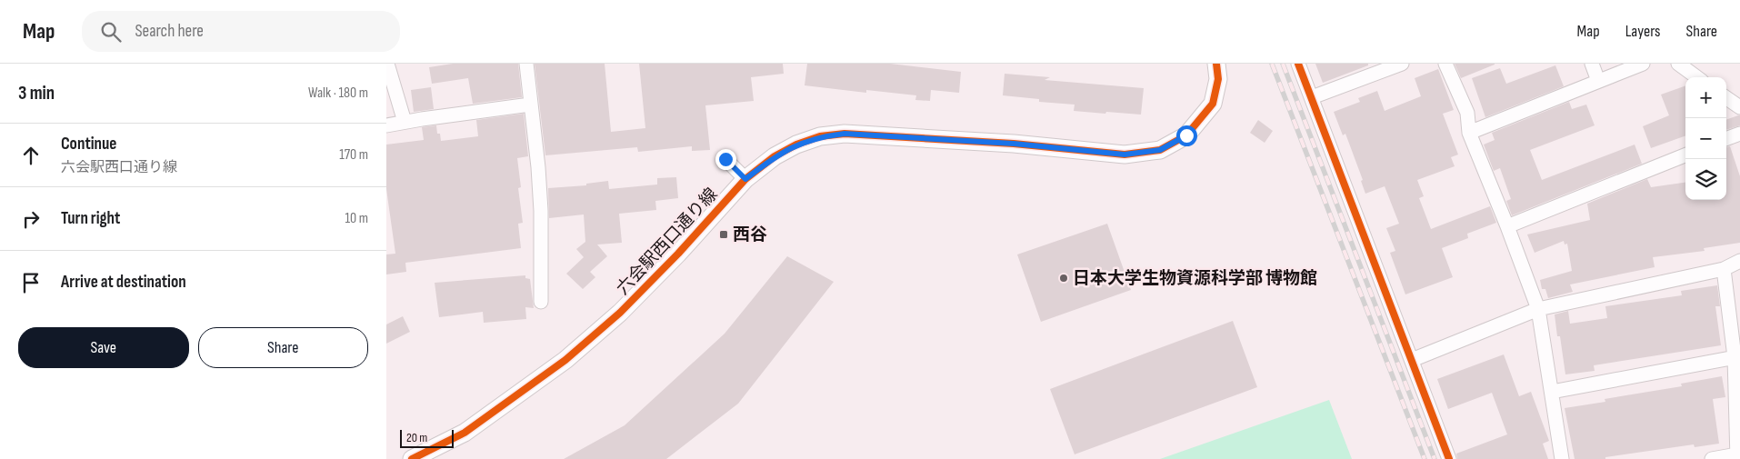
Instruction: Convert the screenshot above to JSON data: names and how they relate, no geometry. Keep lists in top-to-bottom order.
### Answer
{
  "streets": {
    "street": ["六会駅西口通り線"]
  },
  "places": {
    "transit": ["西谷"],
    "other": ["日本大学生物資源科学部 博物館"]
  },
  "scale_bar": "20 m",
  "page": {
    "header": "Map",
    "search": "Search here",
    "nav": ["Map", "Layers", "Share"],
    "heading": ["3 min", "Walk · 180 m"],
    "map_buttons": ["+", "−"],
    "list": [
      ["Continue", "六会駅西口通り線", "170 m"],
      ["Turn right", "10 m"],
      "Arrive at destination"
    ],
    "buttons": ["Save", "Share"],
    "scale": "20 m"
  }
}
